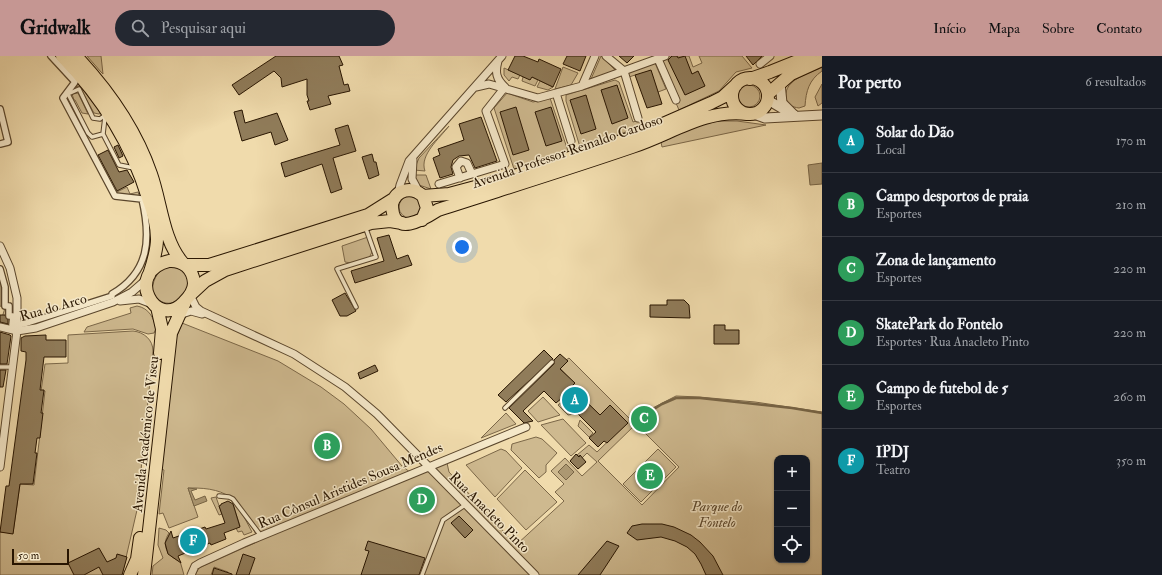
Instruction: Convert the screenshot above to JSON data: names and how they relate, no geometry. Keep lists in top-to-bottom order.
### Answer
{
  "streets": {
    "main road": ["Avenida Professor Reinaldo Cardoso", "Avenida Académico de Viseu"],
    "street": ["Rua do Arco", "Rua Cônsul Aristides Sousa Mendes", "Rua Anacleto Pinto"]
  },
  "crossings": [
    ["Rua do Arco", "Avenida Académico de Viseu"],
    ["Rua do Arco", "Rua Anacleto Pinto"],
    ["Rua Cônsul Aristides Sousa Mendes", "Rua Anacleto Pinto"]
  ],
  "parks": ["Parque do Fontelo"],
  "scale_bar": "50 m",
  "page": {
    "header": "Gridwalk",
    "search": "Pesquisar aqui",
    "nav": [
      "Início",
      "Mapa",
      "Sobre",
      "Contato"
    ],
    "heading": ["Por perto", "6 resultados"],
    "list": [
      {
        "mark": "A",
        "name": "Solar do Dão",
        "note": "Local",
        "value": "170 m"
      },
      {
        "mark": "B",
        "name": "Campo desportos de praia",
        "note": "Esportes",
        "value": "210 m"
      },
      {
        "mark": "C",
        "name": "Zona de lançamento",
        "note": "Esportes",
        "value": "220 m"
      },
      {
        "mark": "D",
        "name": "SkatePark do Fontelo",
        "note": "Esportes · Rua Anacleto Pinto",
        "value": "220 m"
      },
      {
        "mark": "E",
        "name": "Campo de futebol de 5",
        "note": "Esportes",
        "value": "260 m"
      },
      {
        "mark": "F",
        "name": "IPDJ",
        "note": "Teatro",
        "value": "350 m"
      }
    ],
    "pins": [
      "A",
      "C",
      "B",
      "E",
      "D",
      "F"
    ],
    "map_buttons": ["+", "−"],
    "scale": "50 m"
  }
}
